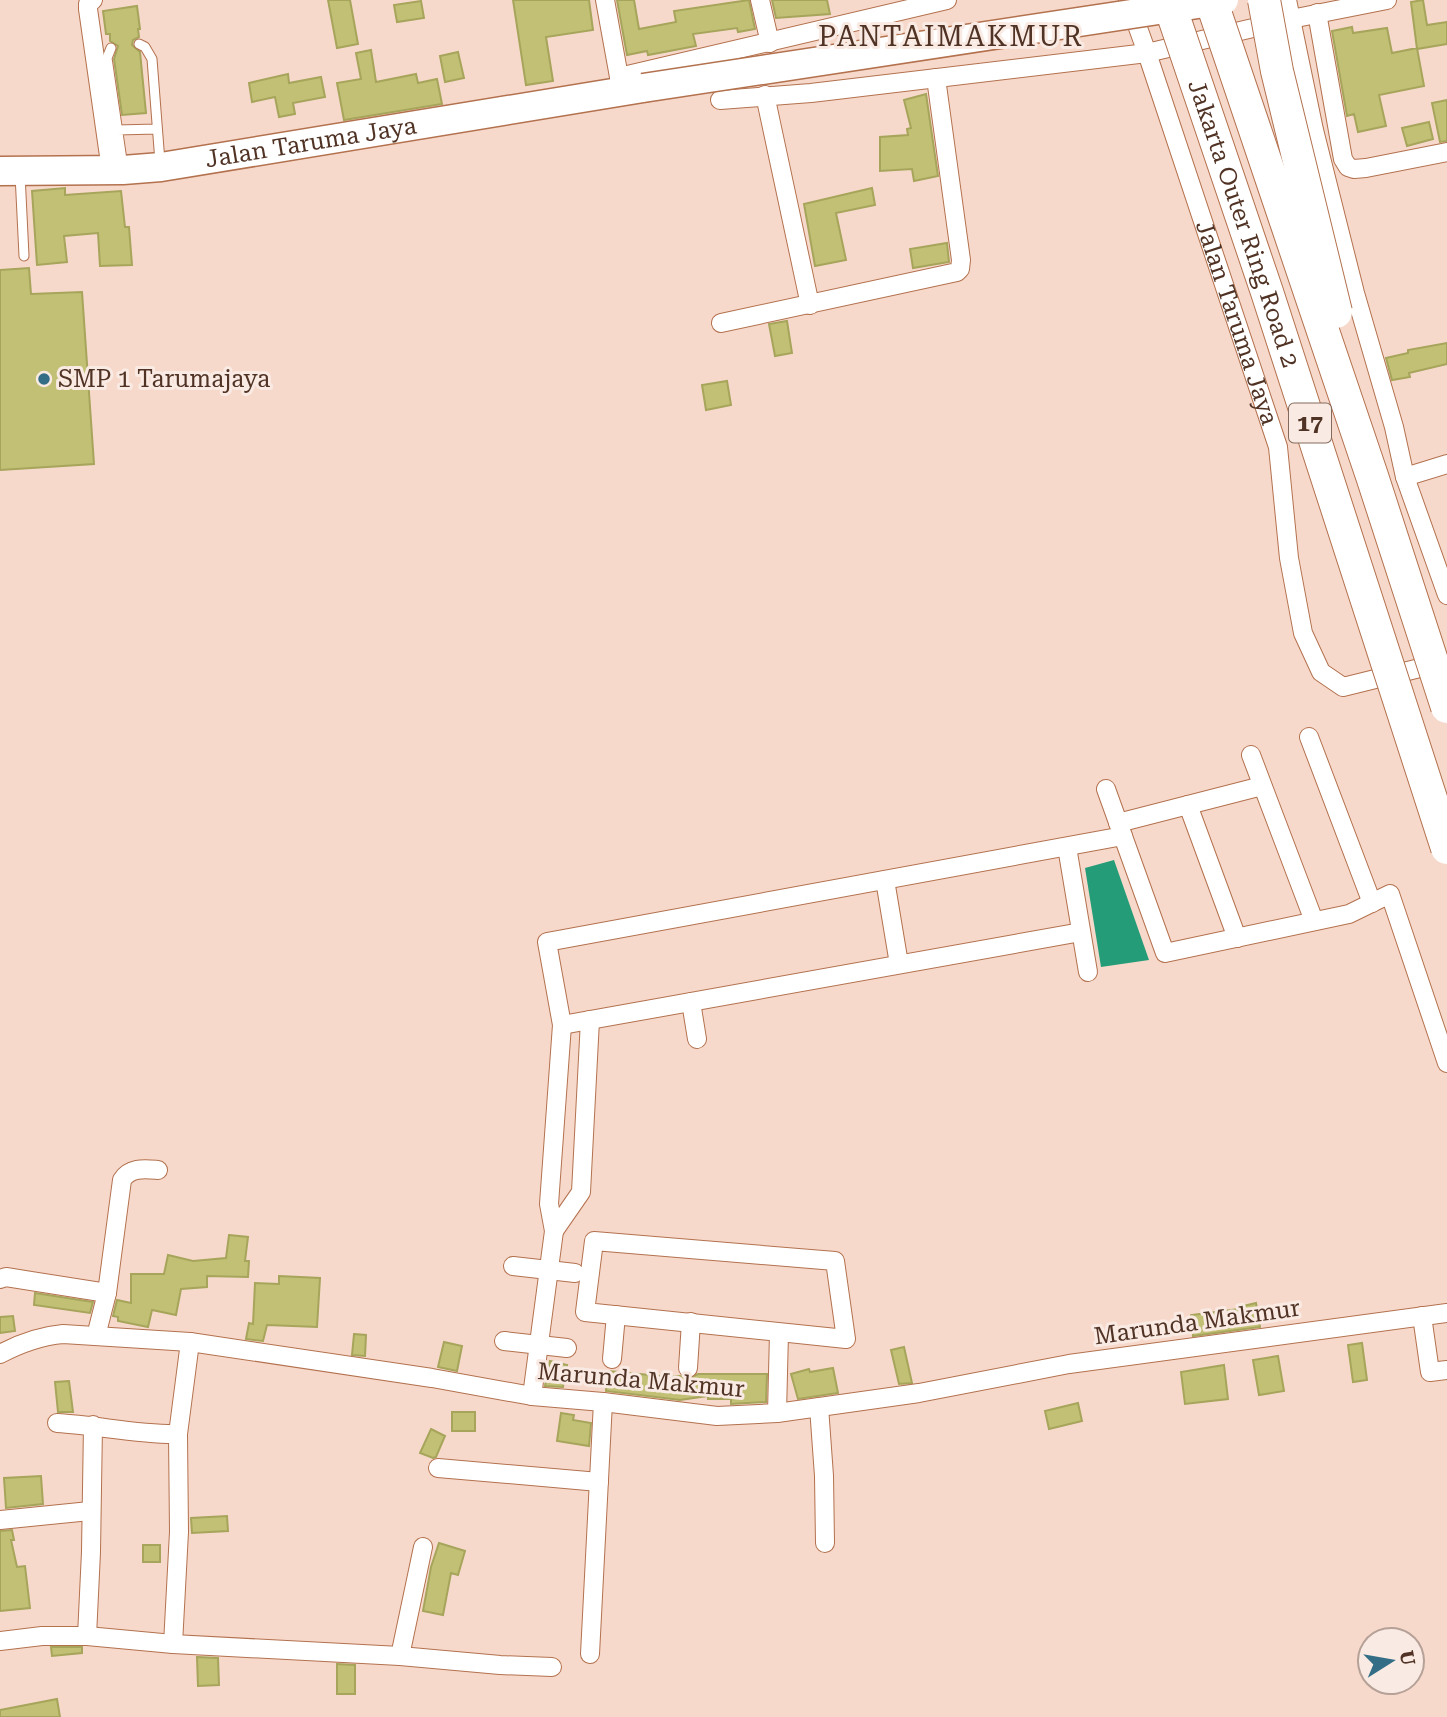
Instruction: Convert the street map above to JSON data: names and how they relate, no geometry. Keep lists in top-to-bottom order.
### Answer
{
  "streets": {
    "highway": ["Jakarta Outer Ring Road 2", "17"],
    "main road": ["Jalan Taruma Jaya"],
    "street": ["Marunda Makmur"]
  },
  "districts": ["PANTAIMAKMUR"],
  "places": ["SMP 1 Tarumajaya"],
  "north": "right"
}
